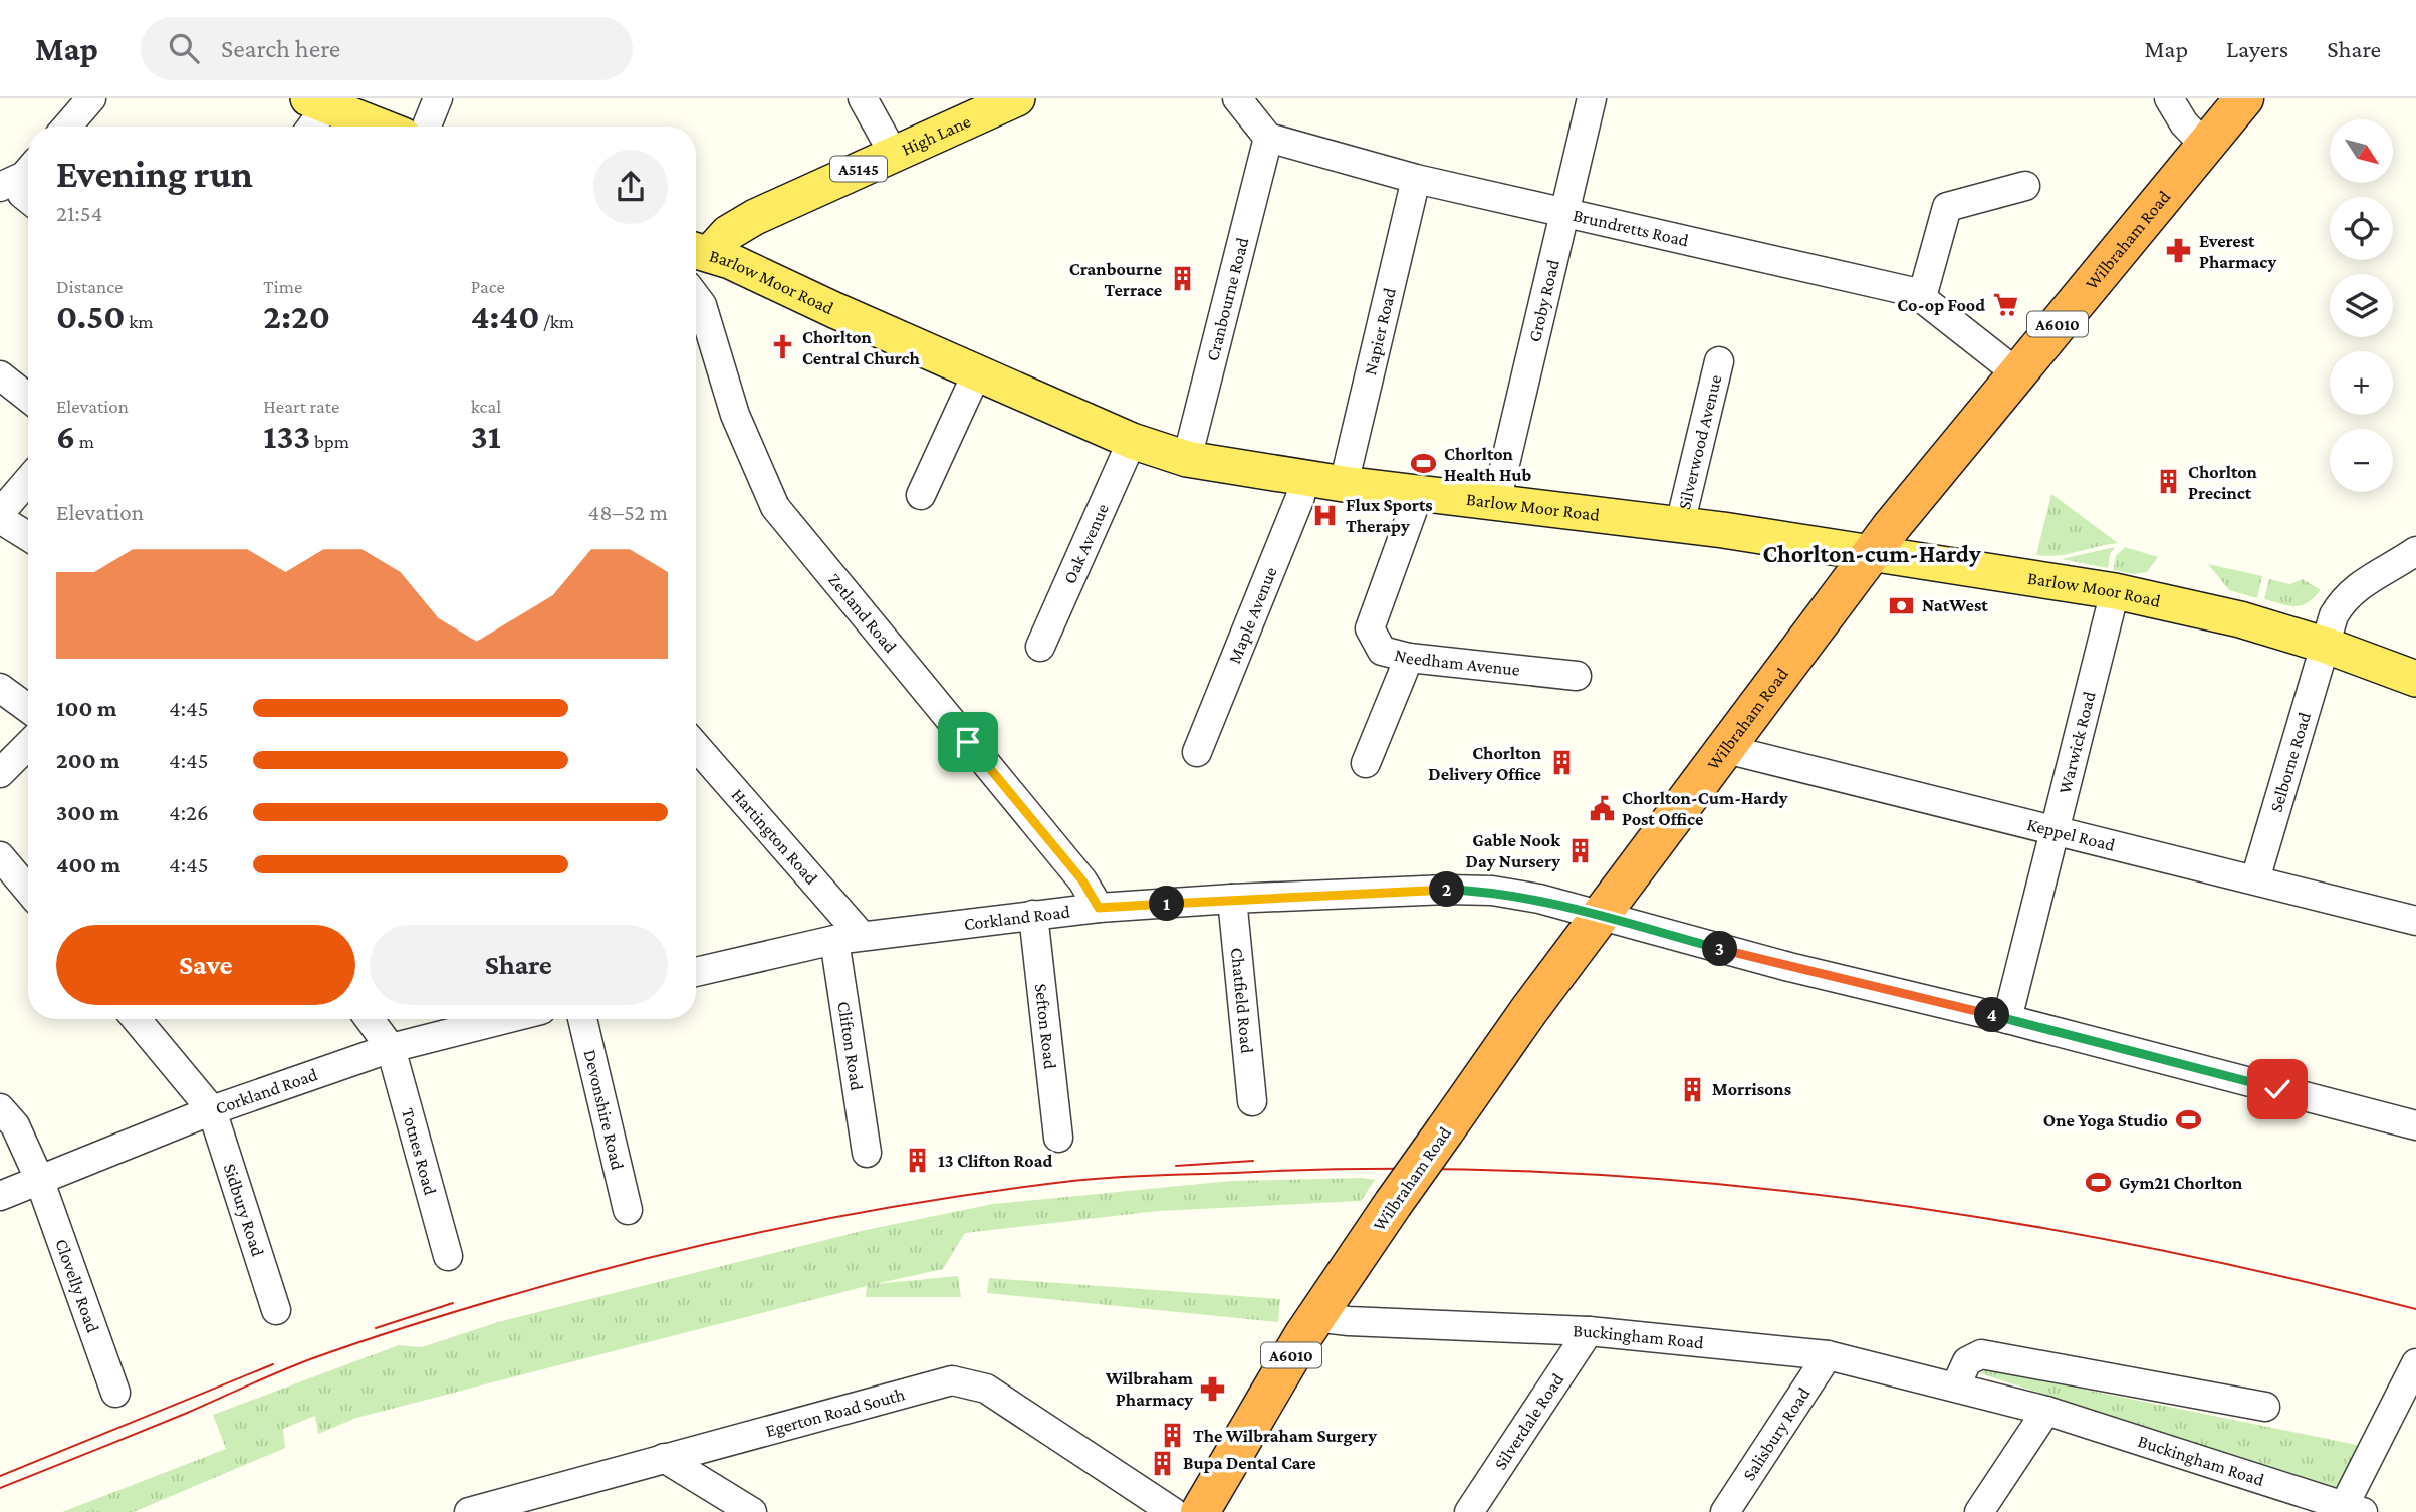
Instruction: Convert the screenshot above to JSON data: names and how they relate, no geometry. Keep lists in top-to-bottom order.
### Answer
{
  "streets": {
    "highway": ["Wilbraham Road", "A6010"],
    "main road": ["High Lane", "A5145", "Barlow Moor Road"],
    "street": [
      "Brundretts Road",
      "Cranbourne Road",
      "Groby Road",
      "Napier Road",
      "Silverwood Avenue",
      "Oak Avenue",
      "Zetland Road",
      "Maple Avenue",
      "Needham Avenue",
      "Warwick Road",
      "Selborne Road",
      "Keppel Road",
      "Hartington Road",
      "Corkland Road",
      "Chatfield Road",
      "Sefton Road",
      "Clifton Road",
      "Devonshire Road",
      "Totnes Road",
      "Sidbury Road",
      "Clovelly Road",
      "Buckingham Road",
      "Egerton Road South",
      "Silverdale Road",
      "Salisbury Road"
    ]
  },
  "crossings": [
    ["High Lane", "Barlow Moor Road"],
    ["Brundretts Road", "Wilbraham Road"],
    ["Brundretts Road", "Cranbourne Road"],
    ["Brundretts Road", "Groby Road"],
    ["Brundretts Road", "Napier Road"],
    ["Wilbraham Road", "Barlow Moor Road"],
    ["Wilbraham Road", "Keppel Road"],
    ["Wilbraham Road", "Corkland Road"],
    ["Wilbraham Road", "Buckingham Road"],
    ["Barlow Moor Road", "Cranbourne Road"],
    ["Barlow Moor Road", "Groby Road"],
    ["Barlow Moor Road", "Napier Road"],
    ["Barlow Moor Road", "Silverwood Avenue"],
    ["Barlow Moor Road", "Oak Avenue"],
    ["Barlow Moor Road", "Maple Avenue"],
    ["Barlow Moor Road", "Needham Avenue"],
    ["Barlow Moor Road", "Warwick Road"],
    ["Barlow Moor Road", "Selborne Road"],
    ["Zetland Road", "Corkland Road"],
    ["Warwick Road", "Keppel Road"],
    ["Warwick Road", "Corkland Road"],
    ["Selborne Road", "Keppel Road"],
    ["Hartington Road", "Corkland Road"],
    ["Hartington Road", "Clifton Road"],
    ["Corkland Road", "Chatfield Road"],
    ["Corkland Road", "Sefton Road"],
    ["Corkland Road", "Clifton Road"],
    ["Corkland Road", "Totnes Road"],
    ["Corkland Road", "Sidbury Road"],
    ["Corkland Road", "Clovelly Road"],
    ["Buckingham Road", "Silverdale Road"],
    ["Buckingham Road", "Salisbury Road"]
  ],
  "districts": ["Chorlton-cum-Hardy"],
  "places": {
    "pharmacy": ["Everest Pharmacy", "Wilbraham Pharmacy"],
    "building": [
      "Cranbourne Terrace",
      "Chorlton Precinct",
      "Chorlton Delivery Office",
      "Gable Nook Day Nursery",
      "Morrisons",
      "13 Clifton Road",
      "The Wilbraham Surgery",
      "Bupa Dental Care"
    ],
    "supermarket": ["Co-op Food"],
    "church": ["Chorlton Central Church"],
    "sports": ["Chorlton Health Hub", "One Yoga Studio", "Gym21 Chorlton"],
    "hospital": ["Flux Sports Therapy"],
    "bank": ["NatWest"],
    "public building": ["Chorlton-Cum-Hardy Post Office"]
  },
  "north": "bottom right",
  "page": {
    "header": "Map",
    "search": "Search here",
    "nav": ["Map", "Layers", "Share"],
    "map_buttons": ["+", "−"],
    "heading": ["Evening run", "21:54"],
    "stats": [
      ["Distance", "0.50 km"],
      ["Time", "2:20"],
      ["Pace", "4:40 /km"],
      ["Elevation", "6 m"],
      ["Heart rate", "133 bpm"],
      ["kcal", "31"]
    ],
    "chart": ["Elevation", "48–52 m"],
    "list": [
      {
        "name": "100 m",
        "note": "4:45"
      },
      {
        "name": "200 m",
        "note": "4:45"
      },
      {
        "name": "300 m",
        "note": "4:26"
      },
      {
        "name": "400 m",
        "note": "4:45"
      }
    ],
    "pins": [
      "2",
      "1",
      "3",
      "4"
    ],
    "buttons": ["Save", "Share"]
  }
}
